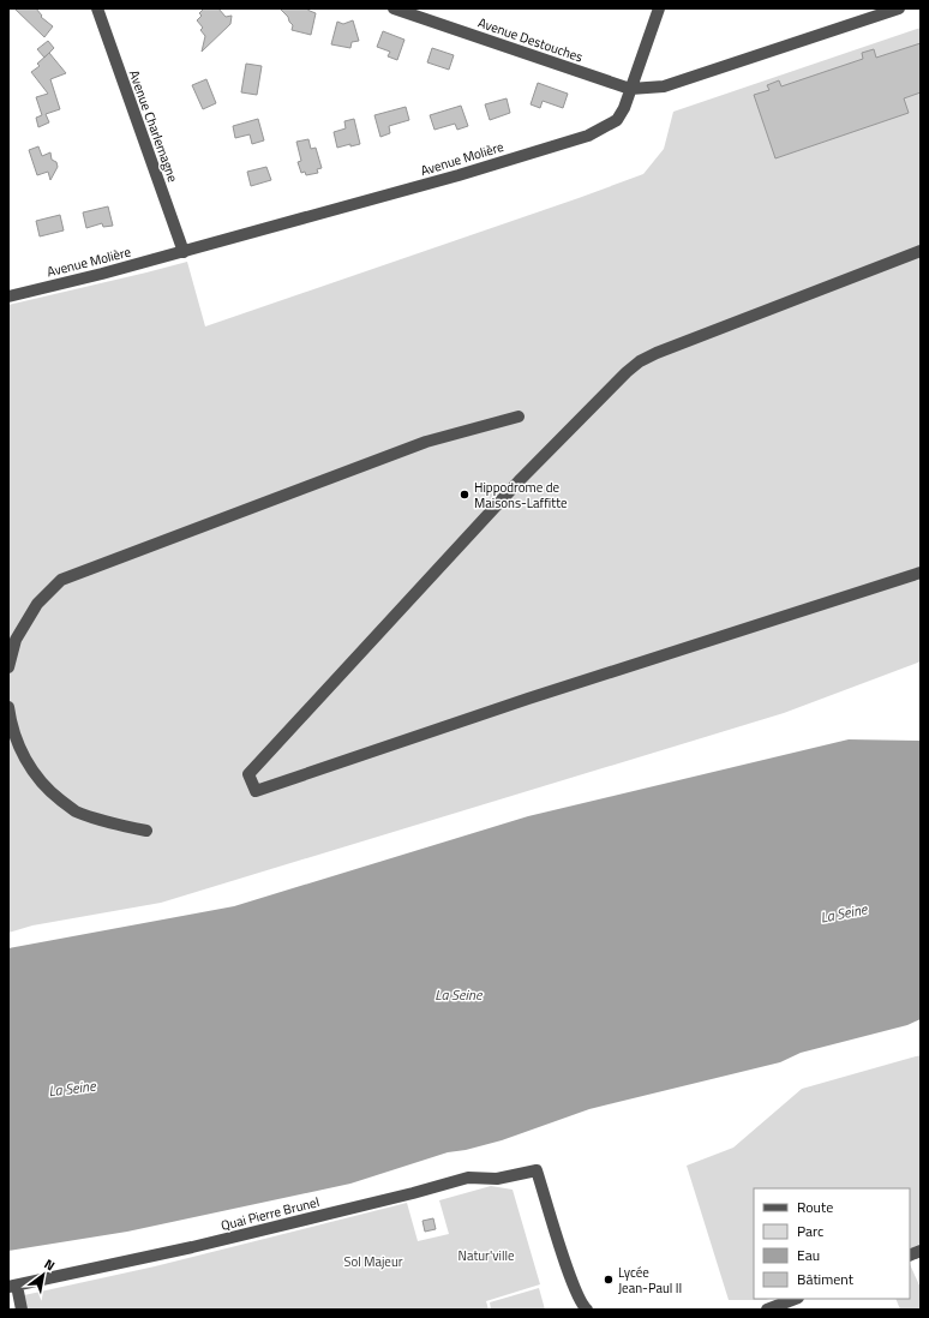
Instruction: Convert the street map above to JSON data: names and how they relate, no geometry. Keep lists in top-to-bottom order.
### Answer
{
  "streets": {
    "street": [
      "Avenue Destouches",
      "Avenue Charlemagne",
      "Avenue Molière",
      "Quai Pierre Brunel"
    ]
  },
  "crossings": [
    ["Avenue Destouches", "Avenue Molière"],
    ["Avenue Charlemagne", "Avenue Molière"]
  ],
  "water": ["La Seine"],
  "parks": ["Natur'ville", "Sol Majeur"],
  "places": ["Hippodrome de Maisons-Laffitte", "Lycée Jean-Paul II"],
  "legend": [
    "Route",
    "Parc",
    "Eau",
    "Bâtiment"
  ],
  "north": "top right"
}
